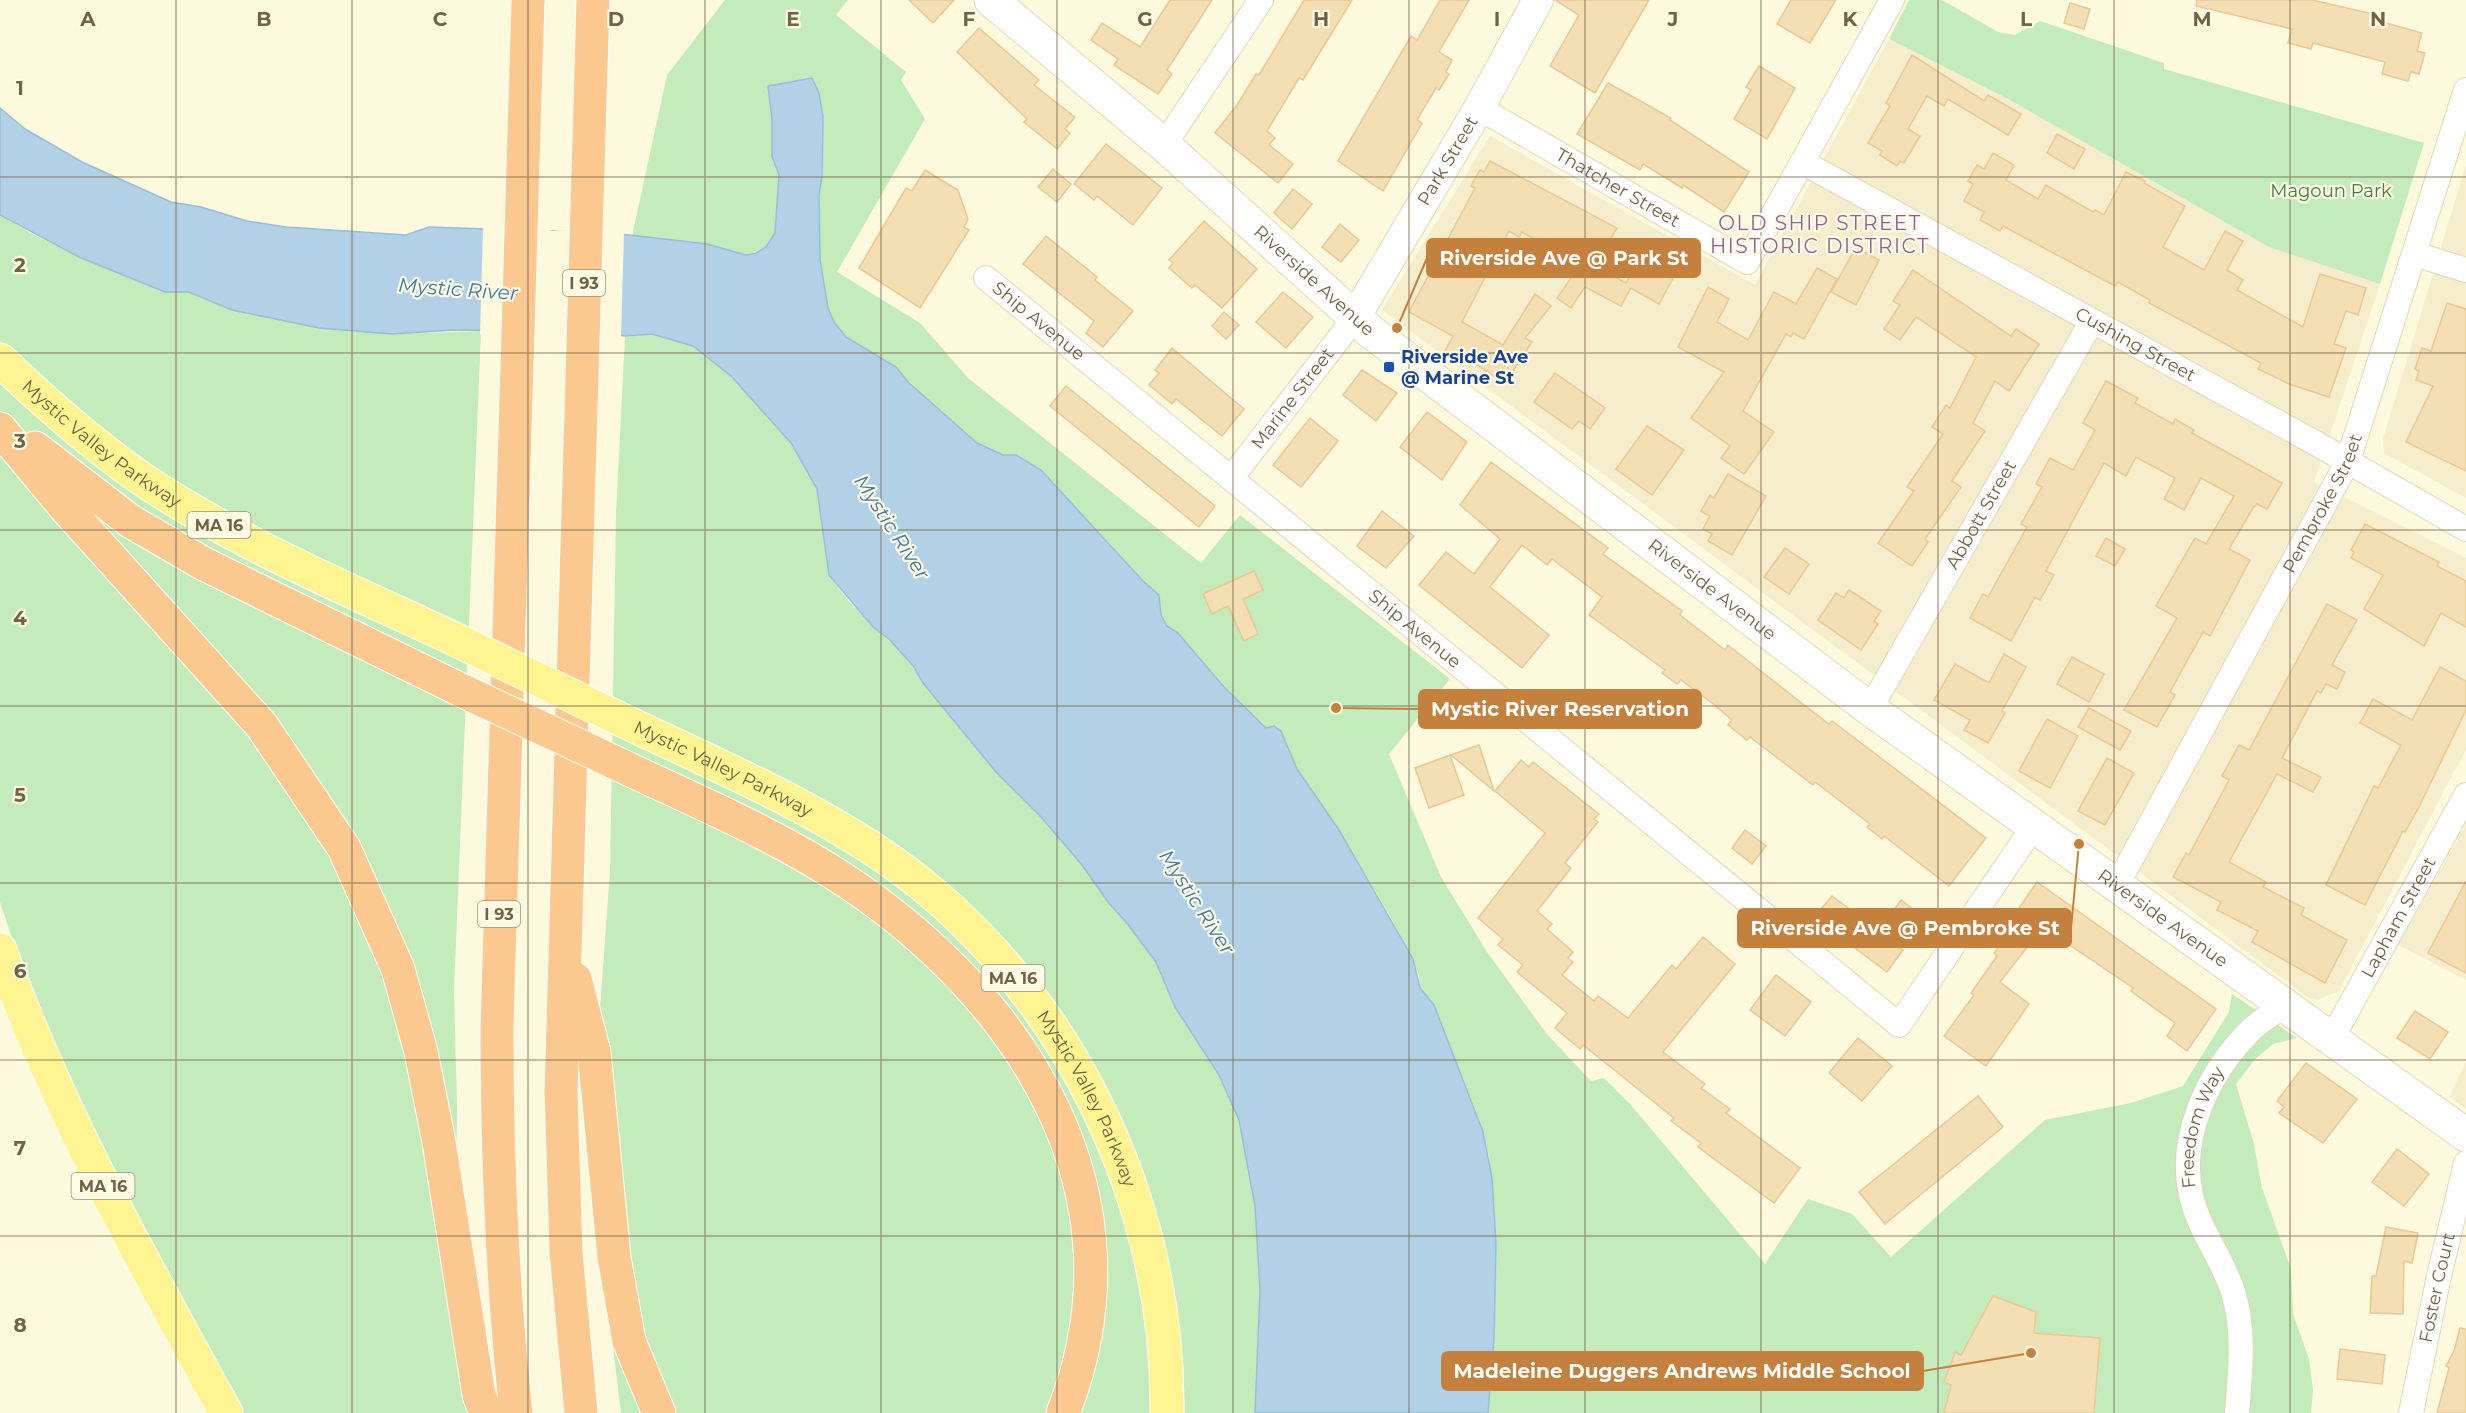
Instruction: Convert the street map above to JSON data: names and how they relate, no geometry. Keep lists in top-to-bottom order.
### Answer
{
  "streets": {
    "highway": ["I 93"],
    "main road": ["Riverside Avenue", "Mystic Valley Parkway", "MA 16"],
    "street": [
      "Park Street",
      "Thatcher Street",
      "Ship Avenue",
      "Cushing Street",
      "Marine Street",
      "Pembroke Street",
      "Abbott Street",
      "Lapham Street",
      "Freedom Way",
      "Foster Court"
    ]
  },
  "crossings": [
    ["Park Street", "Thatcher Street"],
    ["Park Street", "Riverside Avenue"],
    ["Park Street", "Marine Street"],
    ["Thatcher Street", "Cushing Street"],
    ["Riverside Avenue", "Ship Avenue"],
    ["Riverside Avenue", "Marine Street"],
    ["Riverside Avenue", "Pembroke Street"],
    ["Riverside Avenue", "Abbott Street"],
    ["Riverside Avenue", "Lapham Street"],
    ["Riverside Avenue", "Freedom Way"],
    ["Ship Avenue", "Marine Street"],
    ["Cushing Street", "Pembroke Street"],
    ["Cushing Street", "Abbott Street"]
  ],
  "districts": ["OLD SHIP STREET HISTORIC DISTRICT"],
  "water": ["Mystic River"],
  "parks": ["Magoun Park"],
  "places": {
    "other": [
      "Riverside Ave @ Park St",
      "Mystic River Reservation",
      "Riverside Ave @ Pembroke St",
      "Madeleine Duggers Andrews Middle School"
    ],
    "transit": ["Riverside Ave @ Marine St"]
  },
  "grid": {
    "columns": [
      "A",
      "B",
      "C",
      "D",
      "E",
      "F",
      "G",
      "H",
      "I",
      "J",
      "K",
      "L",
      "M",
      "N"
    ],
    "rows": [
      "1",
      "2",
      "3",
      "4",
      "5",
      "6",
      "7",
      "8"
    ]
  }
}
